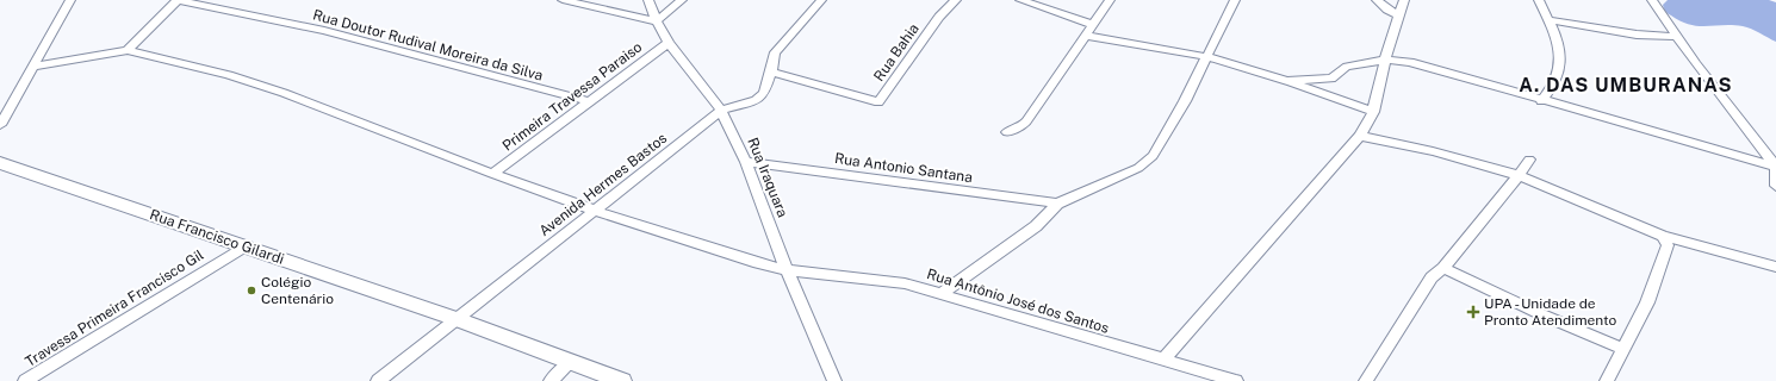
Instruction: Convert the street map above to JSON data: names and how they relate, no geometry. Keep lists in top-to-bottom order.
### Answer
{
  "streets": {
    "street": [
      "Rua Doutor Rudival Moreira da Silva",
      "Rua Bahia",
      "Primeira Travessa Paraiso",
      "Rua Antonio Santana",
      "Rua Iraquara",
      "Avenida Hermes Bastos",
      "Rua Francisco Gilardi",
      "Rua Antônio José dos Santos",
      "Travessa Primeira Francisco Gil"
    ]
  },
  "crossings": [
    ["Rua Doutor Rudival Moreira da Silva", "Primeira Travessa Paraiso"],
    ["Rua Bahia", "Avenida Hermes Bastos"],
    ["Primeira Travessa Paraiso", "Rua Iraquara"],
    ["Primeira Travessa Paraiso", "Rua Antônio José dos Santos"],
    ["Rua Antonio Santana", "Rua Iraquara"],
    ["Rua Iraquara", "Avenida Hermes Bastos"],
    ["Rua Iraquara", "Rua Antônio José dos Santos"],
    ["Avenida Hermes Bastos", "Rua Francisco Gilardi"],
    ["Avenida Hermes Bastos", "Rua Antônio José dos Santos"],
    ["Rua Francisco Gilardi", "Travessa Primeira Francisco Gil"]
  ],
  "districts": ["A. DAS UMBURANAS"],
  "places": {
    "other": ["Colégio Centenário"],
    "health": ["UPA - Unidade de Pronto Atendimento"]
  }
}
